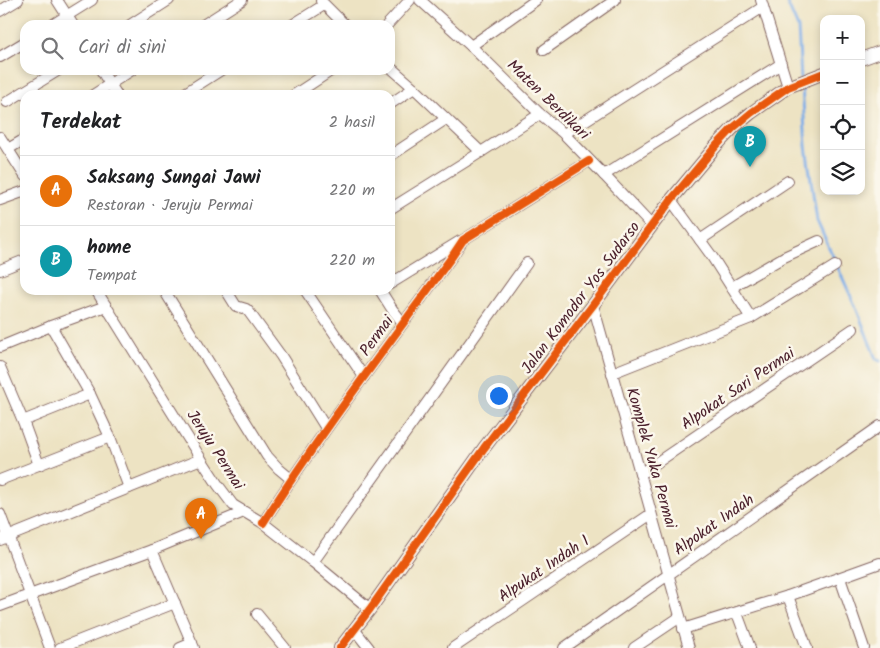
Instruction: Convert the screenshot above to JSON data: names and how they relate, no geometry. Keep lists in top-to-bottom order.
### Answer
{
  "streets": {
    "street": [
      "Maten Berdikari",
      "Jalan Komodor Yos Sudarso",
      "Permai",
      "Alpokat Sari Permai",
      "Jeruju Permai",
      "Komplek Yuka Permai",
      "Alpokat Indah",
      "Alpukat Indah 1"
    ]
  },
  "crossings": [
    ["Maten Berdikari", "Jalan Komodor Yos Sudarso"],
    ["Maten Berdikari", "Permai"],
    ["Jalan Komodor Yos Sudarso", "Jeruju Permai"],
    ["Jalan Komodor Yos Sudarso", "Komplek Yuka Permai"],
    ["Permai", "Jeruju Permai"],
    ["Alpokat Sari Permai", "Komplek Yuka Permai"],
    ["Komplek Yuka Permai", "Alpokat Indah"],
    ["Komplek Yuka Permai", "Alpukat Indah 1"]
  ],
  "page": {
    "map_buttons": ["+", "−"],
    "search": "Cari di sini",
    "heading": ["Terdekat", "2 hasil"],
    "pins": ["B", "A"],
    "list": [
      {
        "mark": "A",
        "name": "Saksang Sungai Jawi",
        "note": "Restoran · Jeruju Permai",
        "value": "220 m"
      },
      {
        "mark": "B",
        "name": "home",
        "note": "Tempat",
        "value": "220 m"
      }
    ]
  }
}
